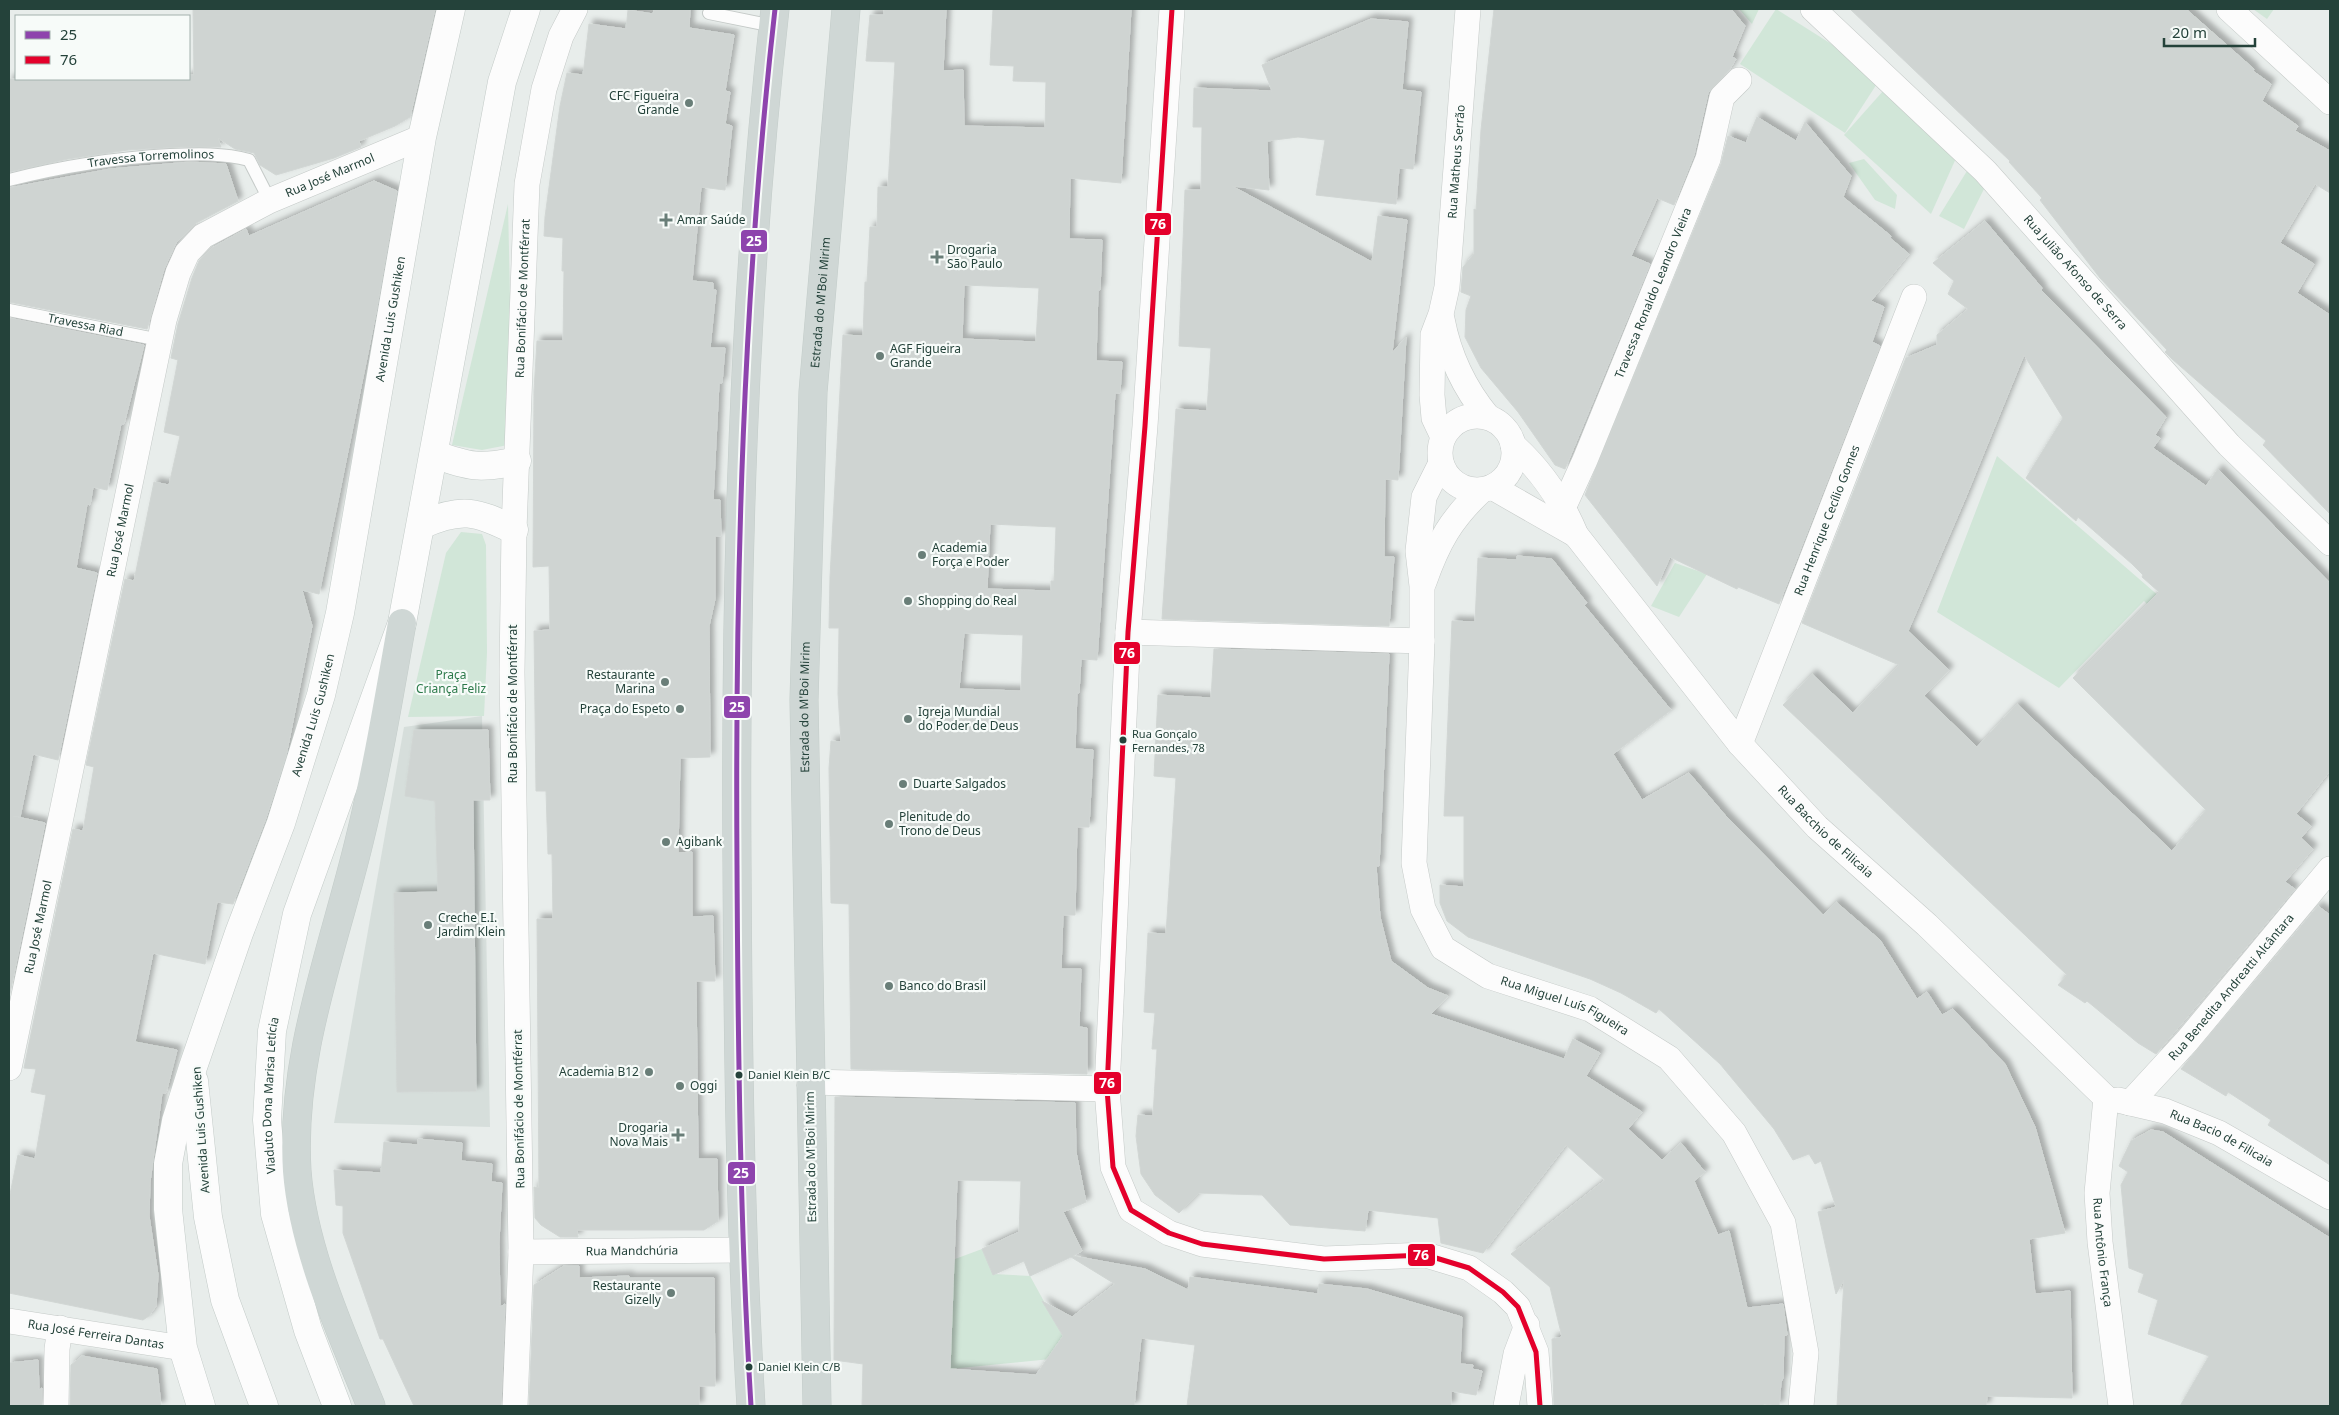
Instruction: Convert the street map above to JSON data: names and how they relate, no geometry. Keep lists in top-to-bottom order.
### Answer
{
  "streets": {
    "main road": ["Estrada do M'Boi Mirim", "Avenida Luis Gushiken", "Viaduto Dona Marisa Letícia"],
    "street": [
      "Rua Matheus Serrão",
      "Rua José Marmol",
      "Rua Julião Afonso de Serra",
      "Travessa Ronaldo Leandro Vieira",
      "Rua Bonifácio de Montférrat",
      "Rua Henrique Cecílio Gomes",
      "Rua Bacchio de Filicaia",
      "Rua Benedita Andreatti Alcântara",
      "Rua Miguel Luís Figueira",
      "Rua Bacio de Filicaia",
      "Rua Mandchúria",
      "Rua Antônio França",
      "Rua José Ferreira Dantas"
    ],
    "lane": ["Travessa Torremolinos", "Travessa Riad"]
  },
  "crossings": [
    ["Travessa Torremolinos", "Rua José Marmol"],
    ["Rua Matheus Serrão", "Rua Bacchio de Filicaia"],
    ["Rua Matheus Serrão", "Rua Miguel Luís Figueira"],
    ["Rua José Marmol", "Avenida Luis Gushiken"],
    ["Rua José Marmol", "Travessa Riad"],
    ["Travessa Ronaldo Leandro Vieira", "Rua Bacchio de Filicaia"],
    ["Rua Bonifácio de Montférrat", "Rua Mandchúria"],
    ["Rua Henrique Cecílio Gomes", "Rua Bacchio de Filicaia"],
    ["Rua Bacchio de Filicaia", "Rua Miguel Luís Figueira"],
    ["Rua Bacchio de Filicaia", "Rua Bacio de Filicaia"],
    ["Rua Bacchio de Filicaia", "Rua Antônio França"],
    ["Rua Benedita Andreatti Alcântara", "Rua Bacio de Filicaia"],
    ["Rua Bacio de Filicaia", "Rua Antônio França"]
  ],
  "parks": ["Praça Criança Feliz"],
  "places": {
    "other": [
      "CFC Figueira Grande",
      "AGF Figueira Grande",
      "Academia Força e Poder",
      "Shopping do Real",
      "Restaurante Marina",
      "Praça do Espeto",
      "Igreja Mundial do Poder de Deus",
      "Rua Gonçalo Fernandes, 78",
      "Duarte Salgados",
      "Plenitude do Trono de Deus",
      "Agibank",
      "Creche E.I. Jardim Klein",
      "Banco do Brasil",
      "Academia B12",
      "Daniel Klein B/C",
      "Oggi",
      "Restaurante Gizelly",
      "Daniel Klein C/B"
    ],
    "health": ["Amar Saúde", "Drogaria São Paulo", "Drogaria Nova Mais"]
  },
  "lines": ["transit line 25", "transit line 76"],
  "legend": ["25", "76"],
  "scale_bar": "20 m"
}
